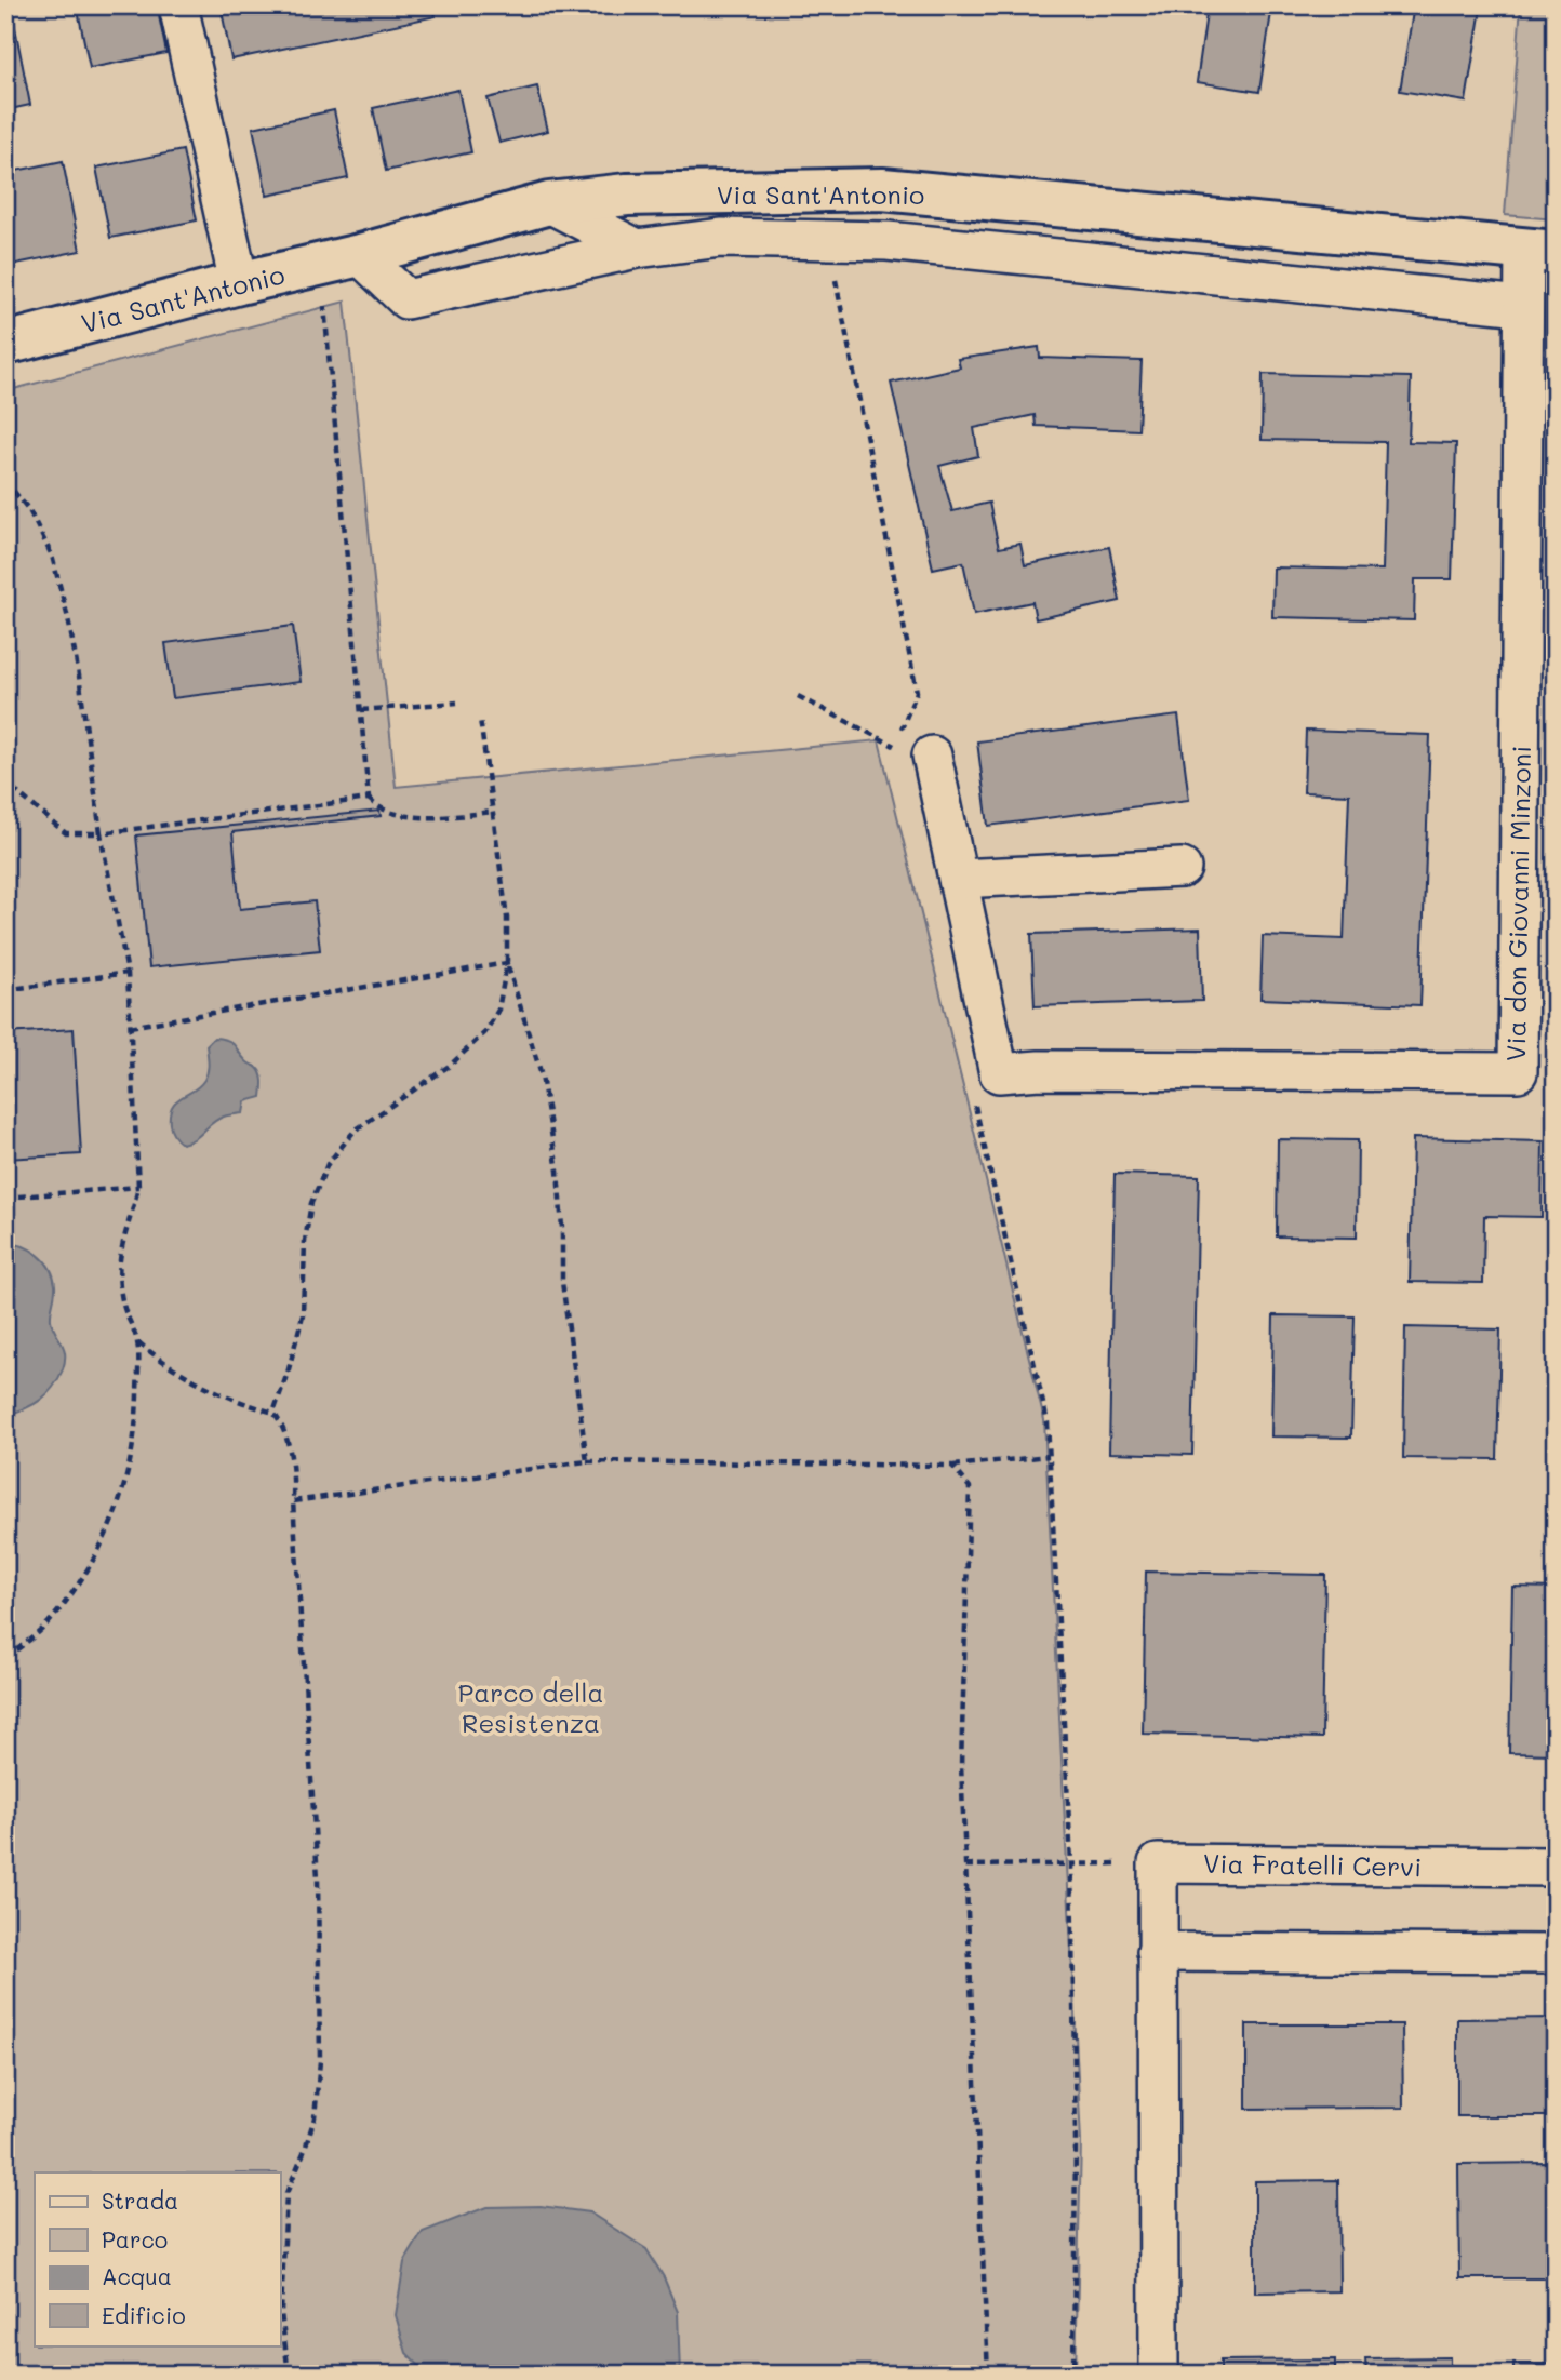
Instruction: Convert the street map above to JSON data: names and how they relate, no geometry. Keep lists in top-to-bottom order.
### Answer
{
  "streets": {
    "main road": ["Via Sant'Antonio"],
    "street": ["Via don Giovanni Minzoni", "Via Fratelli Cervi"]
  },
  "crossings": [
    ["Via Sant'Antonio", "Via don Giovanni Minzoni"]
  ],
  "parks": ["Parco della Resistenza"],
  "legend": [
    "Strada",
    "Parco",
    "Acqua",
    "Edificio"
  ]
}
